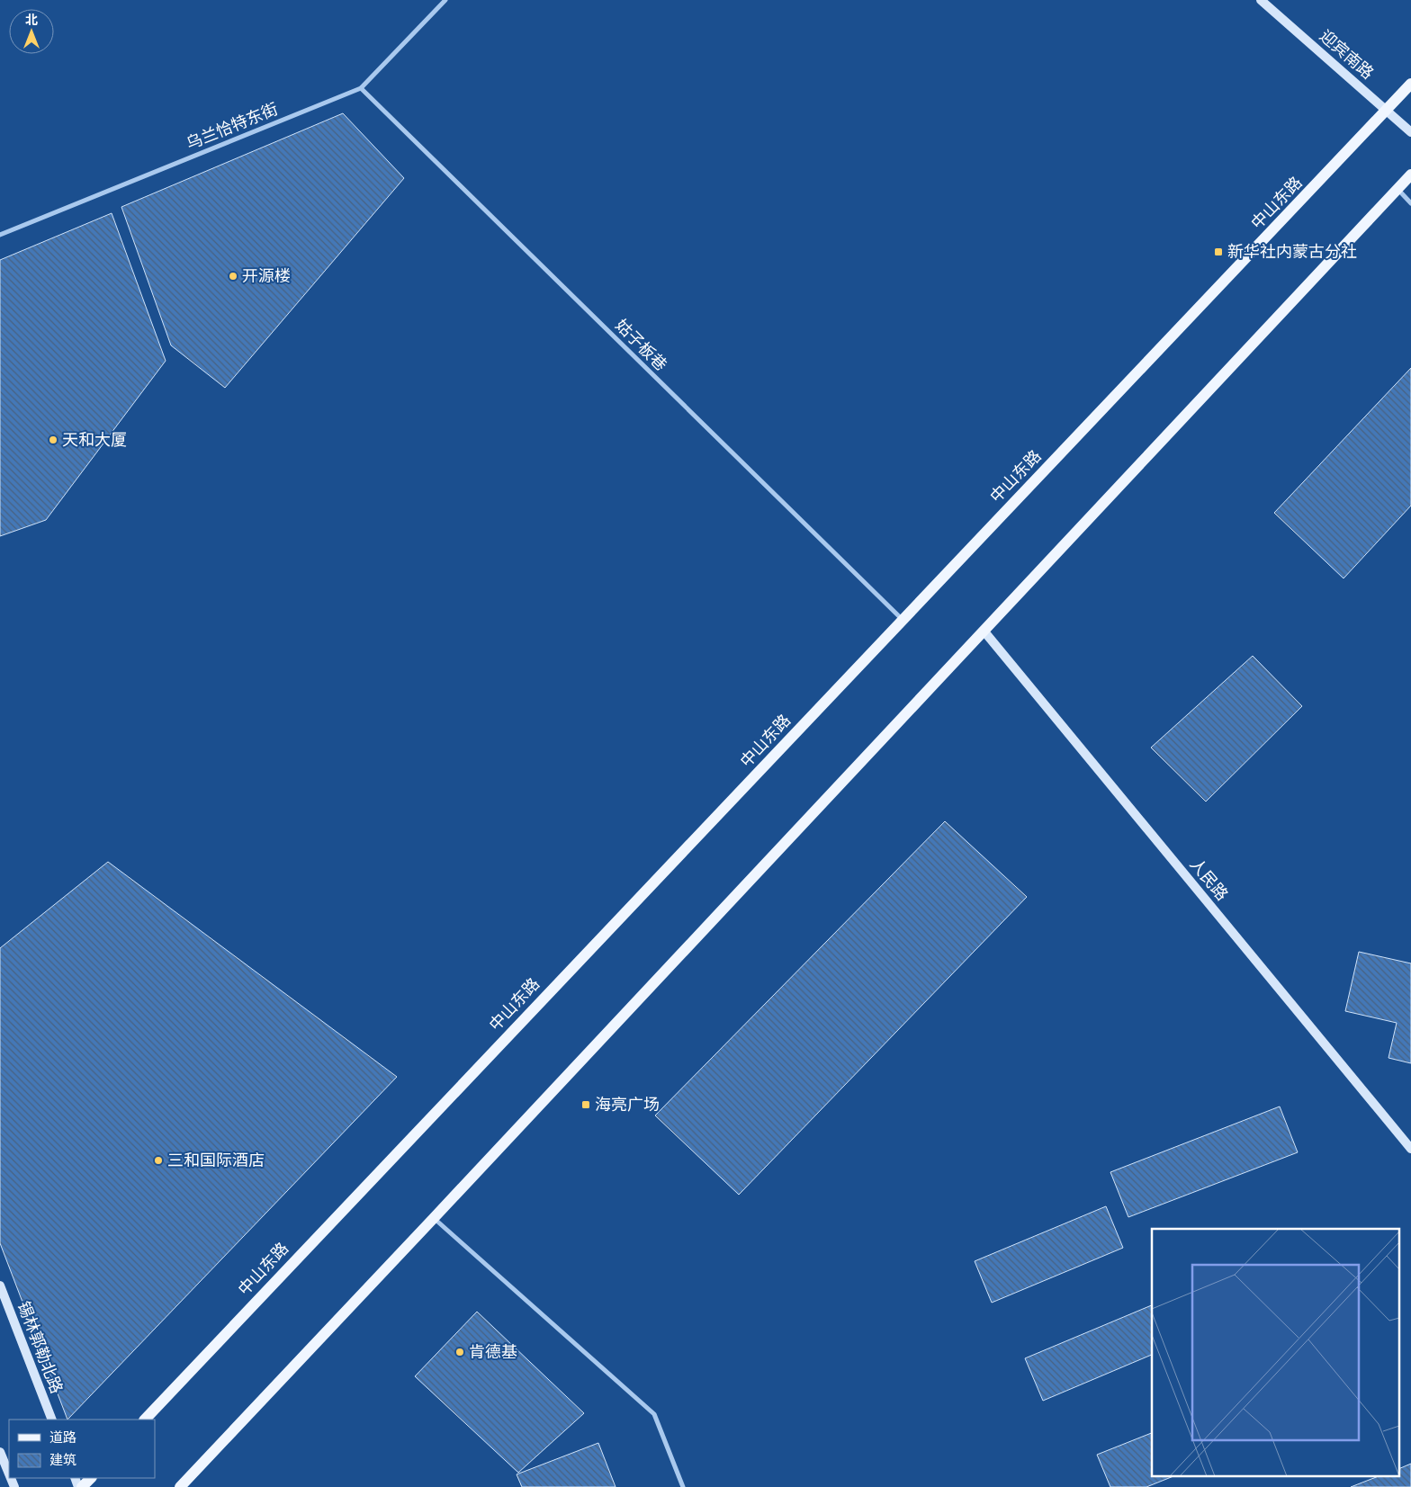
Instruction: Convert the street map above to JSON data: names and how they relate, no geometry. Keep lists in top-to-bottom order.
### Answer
{
  "streets": {
    "main road": ["中山东路"],
    "street": [
      "迎宾南路",
      "乌兰恰特东街",
      "姑子板巷",
      "人民路",
      "锡林郭勒北路"
    ]
  },
  "crossings": [
    ["迎宾南路", "中山东路"],
    ["乌兰恰特东街", "姑子板巷"],
    ["中山东路", "姑子板巷"]
  ],
  "places": {
    "transit": ["新华社内蒙古分社", "海亮广场"],
    "other": [
      "开源楼",
      "天和大厦",
      "三和国际酒店",
      "肯德基"
    ]
  },
  "legend": ["道路", "建筑"],
  "north": "top"
}
